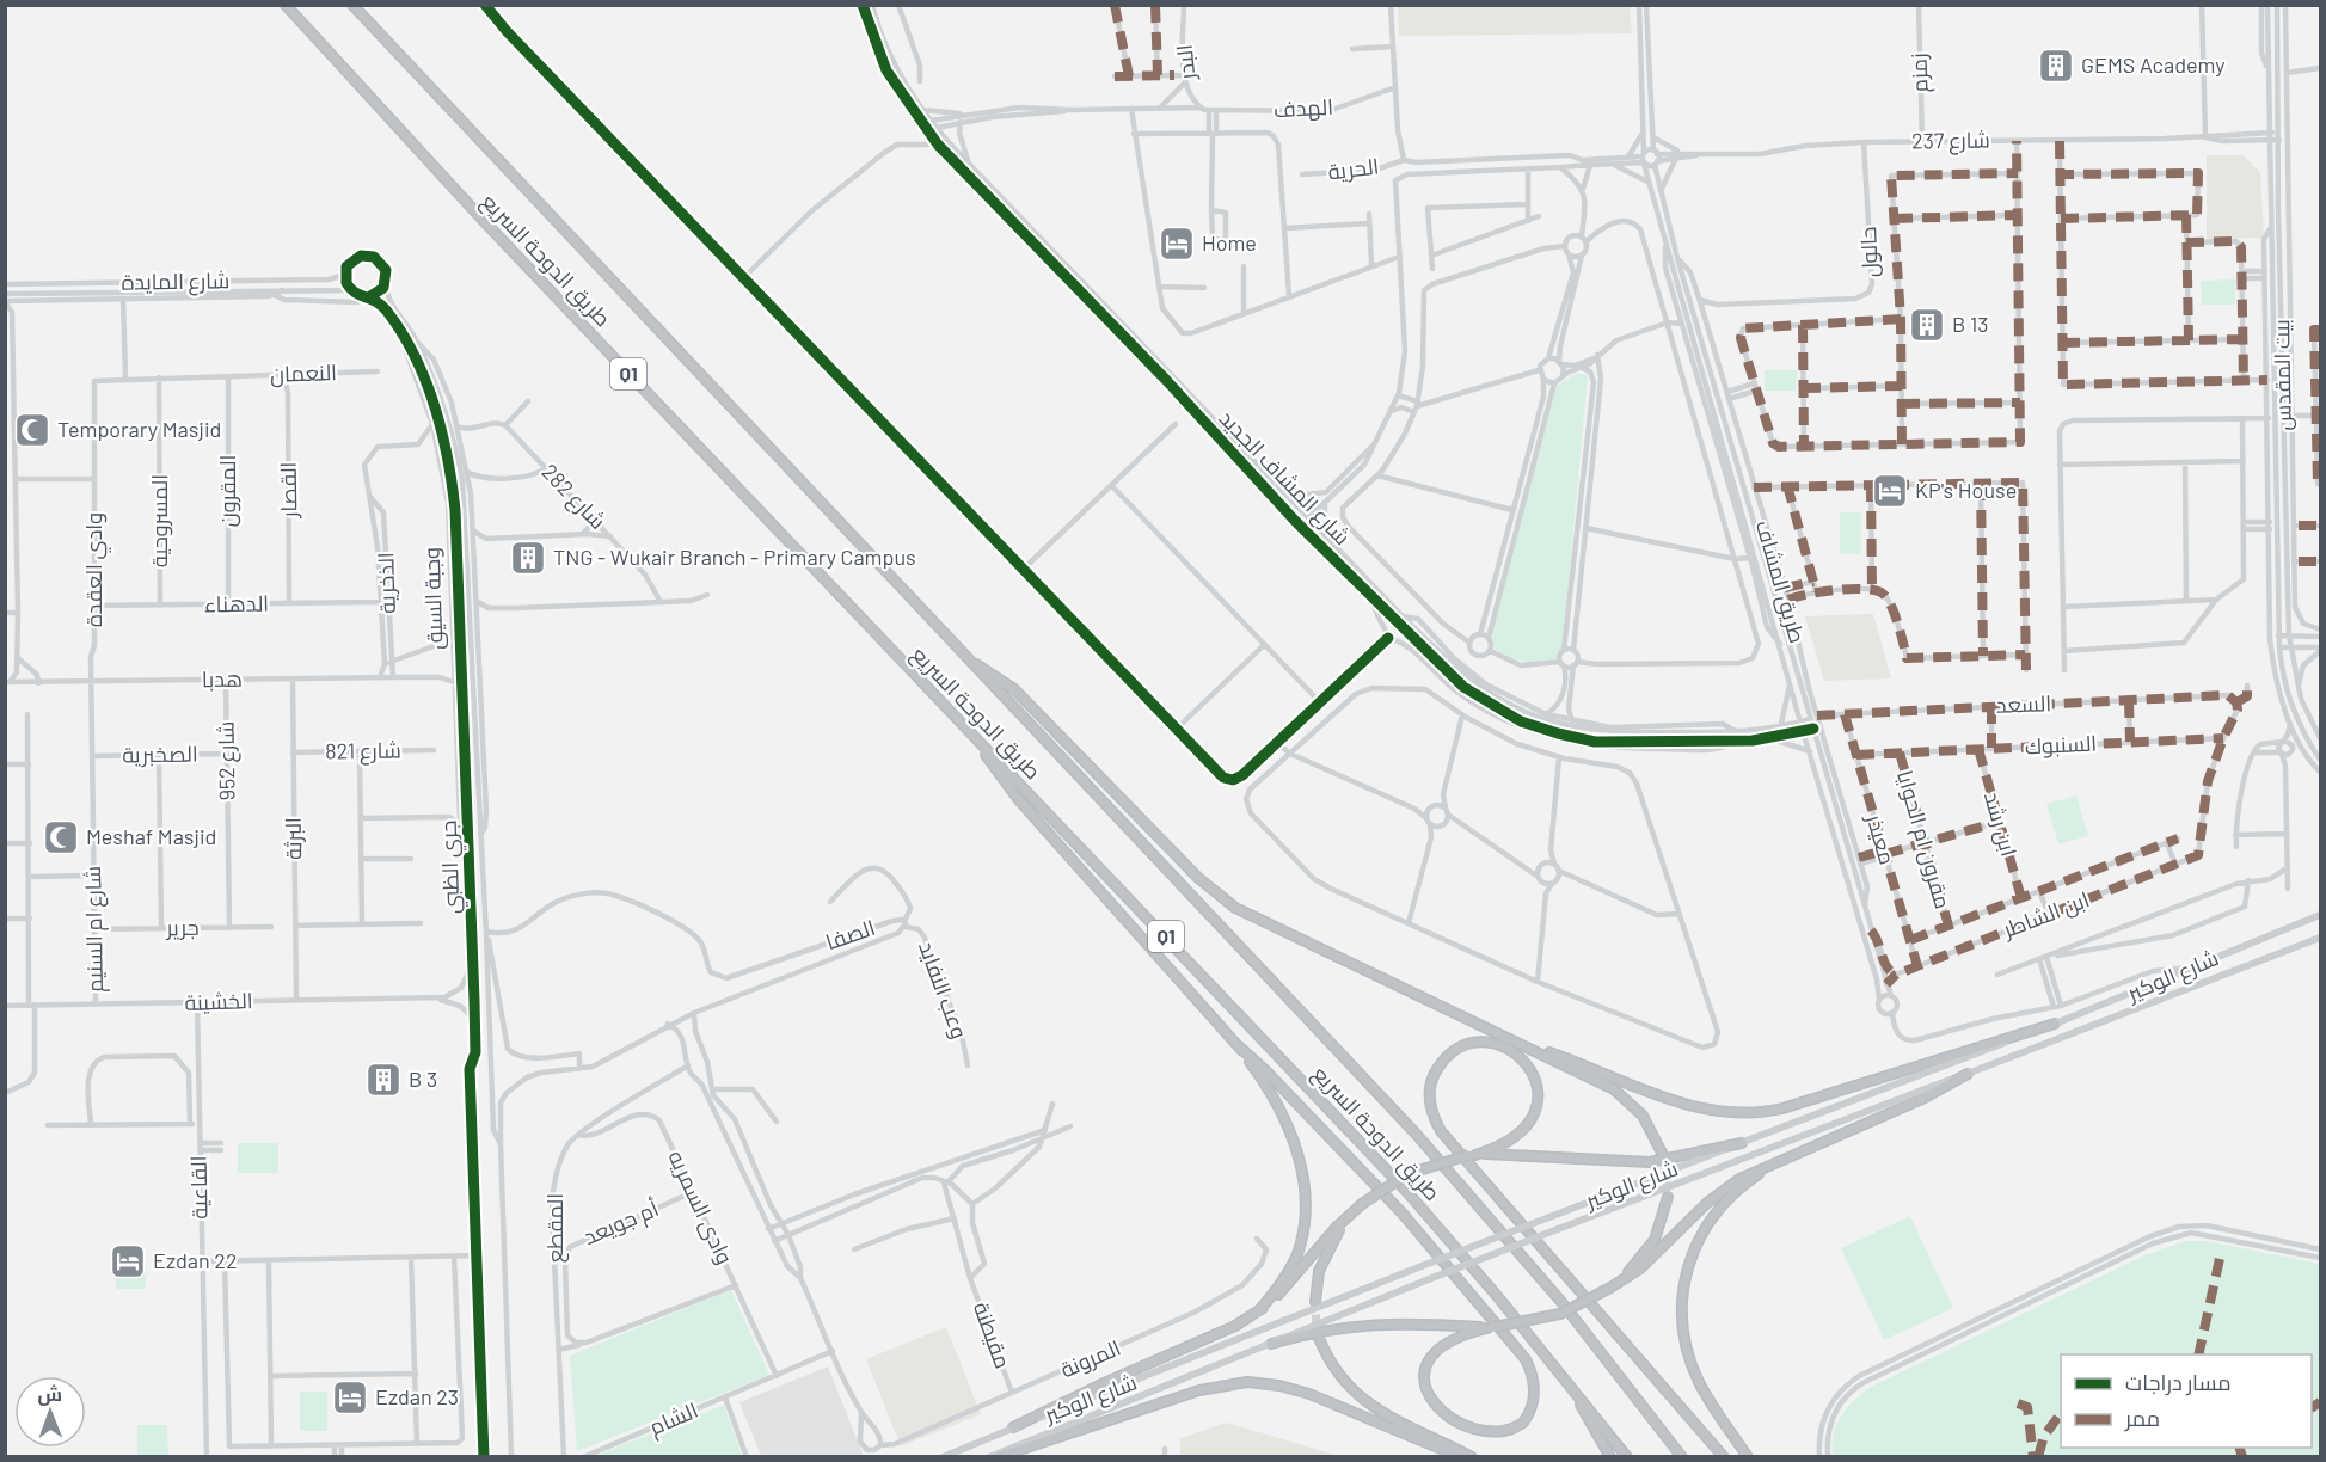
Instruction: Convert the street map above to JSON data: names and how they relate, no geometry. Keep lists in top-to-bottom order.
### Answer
{
  "streets": {
    "highway": ["طريق الدوحة السريع", "Q1"],
    "main road": ["شارع الوكير"],
    "street": [
      "البدر",
      "زمزم",
      "الهدف",
      "شارع 237",
      "الحرية",
      "حالول",
      "شارع المايدة",
      "النعمان",
      "بيت المقدس",
      "شارع المشاف الجديد",
      "القصار",
      "المقرون",
      "شارع 282",
      "المسروحية",
      "وادي العقدة",
      "طريق المشاف",
      "الذخرية",
      "وجبة السيق",
      "الدهناء",
      "هدبا",
      "السعد",
      "السنبوك",
      "شارع 821",
      "الصخبرية",
      "شارع 952",
      "ابن رشد",
      "البرثة",
      "معيذر",
      "مقرون ام الحوايا",
      "جري الظبي",
      "ابن الشاطر",
      "جرير",
      "شارع ام السنيم",
      "الصفا",
      "وعب النفايد",
      "الخشينة",
      "القاعية",
      "وادى السمريه",
      "أم جويعد",
      "المقطع",
      "مقيطنة",
      "المرونة",
      "الشام"
    ]
  },
  "crossings": [
    ["البدر", "الهدف"],
    ["زمزم", "شارع 237"],
    ["شارع 237", "حالول"],
    ["شارع 237", "بيت المقدس"],
    ["شارع 237", "طريق المشاف"],
    ["حالول", "طريق المشاف"],
    ["شارع المايدة", "جري الظبي"],
    ["النعمان", "القصار"],
    ["النعمان", "المقرون"],
    ["النعمان", "المسروحية"],
    ["النعمان", "وادي العقدة"],
    ["شارع المشاف الجديد", "طريق المشاف"],
    ["شارع المشاف الجديد", "السعد"],
    ["القصار", "الدهناء"],
    ["المقرون", "الدهناء"],
    ["المسروحية", "الدهناء"],
    ["وادي العقدة", "الدهناء"],
    ["وادي العقدة", "هدبا"],
    ["وادي العقدة", "شارع ام السنيم"],
    ["طريق المشاف", "السعد"],
    ["طريق المشاف", "ابن الشاطر"],
    ["الذخرية", "وجبة السيق"],
    ["الذخرية", "الدهناء"],
    ["الذخرية", "هدبا"],
    ["وجبة السيق", "هدبا"],
    ["وجبة السيق", "جري الظبي"],
    ["هدبا", "شارع 952"],
    ["هدبا", "البرثة"],
    ["هدبا", "شارع ام السنيم"],
    ["السعد", "السنبوك"],
    ["السعد", "معيذر"],
    ["السنبوك", "ابن رشد"],
    ["السنبوك", "معيذر"],
    ["السنبوك", "مقرون ام الحوايا"],
    ["السنبوك", "ابن الشاطر"],
    ["شارع 821", "البرثة"],
    ["الصخبرية", "شارع 952"],
    ["الصخبرية", "شارع ام السنيم"],
    ["شارع 952", "جرير"],
    ["البرثة", "الخشينة"],
    ["معيذر", "ابن الشاطر"],
    ["جري الظبي", "الصفا"],
    ["جرير", "شارع ام السنيم"],
    ["شارع ام السنيم", "الخشينة"],
    ["الصفا", "وعب النفايد"],
    ["الصفا", "المرونة"],
    ["الخشينة", "القاعية"],
    ["وادى السمريه", "أم جويعد"],
    ["وادى السمريه", "المقطع"],
    ["وادى السمريه", "الشام"],
    ["المقطع", "المرونة"],
    ["مقيطنة", "المرونة"],
    ["المرونة", "الشام"]
  ],
  "places": {
    "building": [
      "GEMS Academy",
      "B 13",
      "TNG - Wukair Branch - Primary Campus",
      "B 3"
    ],
    "hotel": [
      "Home",
      "KP's House",
      "Ezdan 22",
      "Ezdan 23"
    ],
    "mosque": ["Temporary Masjid", "Meshaf Masjid"]
  },
  "legend": ["مسار دراجات", "ممر"],
  "north": "top"
}
